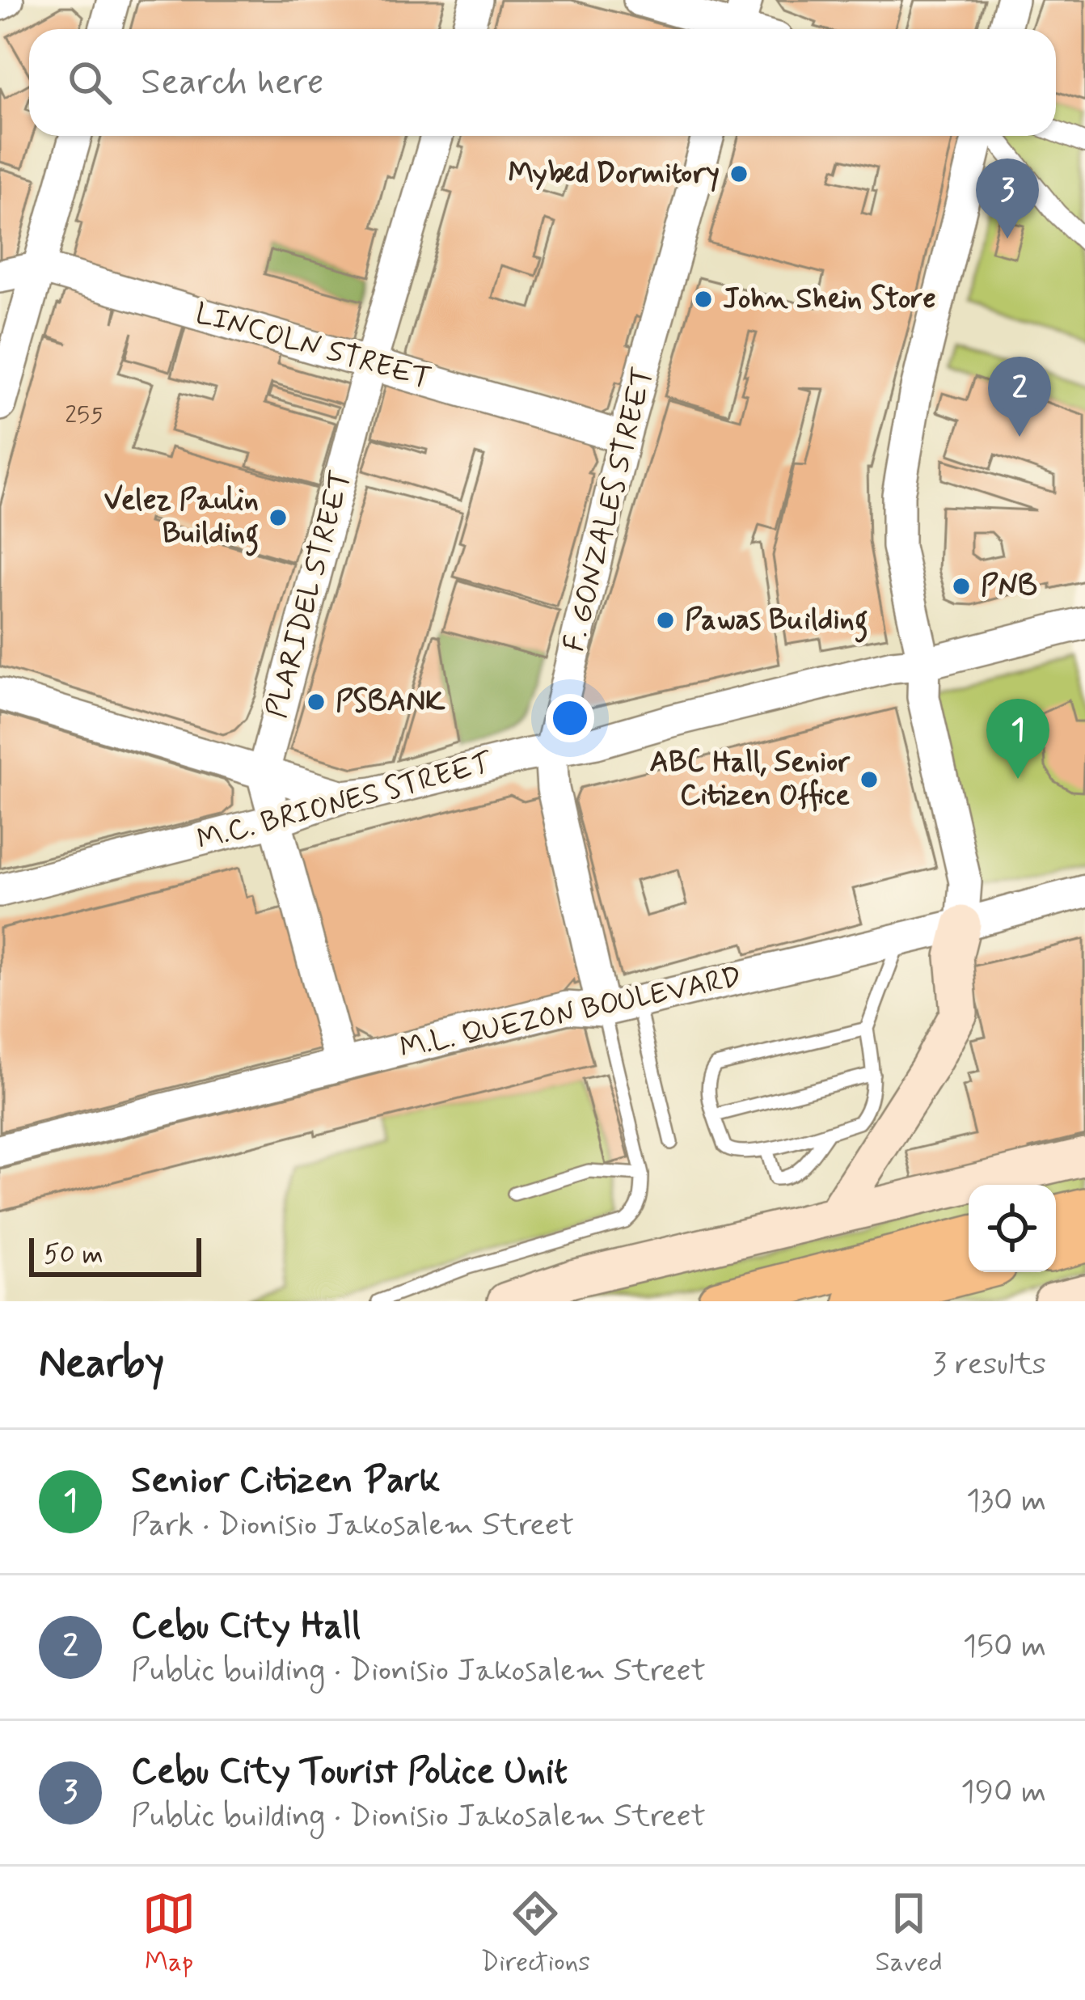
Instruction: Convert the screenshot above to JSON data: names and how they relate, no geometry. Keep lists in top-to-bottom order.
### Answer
{
  "streets": {
    "street": [
      "LINCOLN STREET",
      "F. GONZALES STREET",
      "PLARIDEL STREET",
      "M.C. BRIONES STREET",
      "M.L. QUEZON BOULEVARD"
    ]
  },
  "crossings": [
    ["LINCOLN STREET", "F. GONZALES STREET"],
    ["LINCOLN STREET", "PLARIDEL STREET"],
    ["F. GONZALES STREET", "M.C. BRIONES STREET"],
    ["F. GONZALES STREET", "M.L. QUEZON BOULEVARD"],
    ["PLARIDEL STREET", "M.C. BRIONES STREET"],
    ["PLARIDEL STREET", "M.L. QUEZON BOULEVARD"]
  ],
  "places": [
    "Mybed Dormitory",
    "John Shein Store",
    "Velez Paulin Building",
    "PNB",
    "Pawas Building",
    "PSBANK",
    "ABC Hall, Senior Citizen Office"
  ],
  "house_numbers": ["255"],
  "scale_bar": "50 m",
  "page": {
    "search": "Search here",
    "pins": ["3", "2", "1"],
    "scale": "50 m",
    "heading": ["Nearby", "3 results"],
    "list": [
      {
        "mark": "1",
        "name": "Senior Citizen Park",
        "note": "Park · Dionisio Jakosalem Street",
        "value": "130 m"
      },
      {
        "mark": "2",
        "name": "Cebu City Hall",
        "note": "Public building · Dionisio Jakosalem Street",
        "value": "150 m"
      },
      {
        "mark": "3",
        "name": "Cebu City Tourist Police Unit",
        "note": "Public building · Dionisio Jakosalem Street",
        "value": "190 m"
      }
    ],
    "nav": ["Map", "Directions", "Saved"]
  }
}
